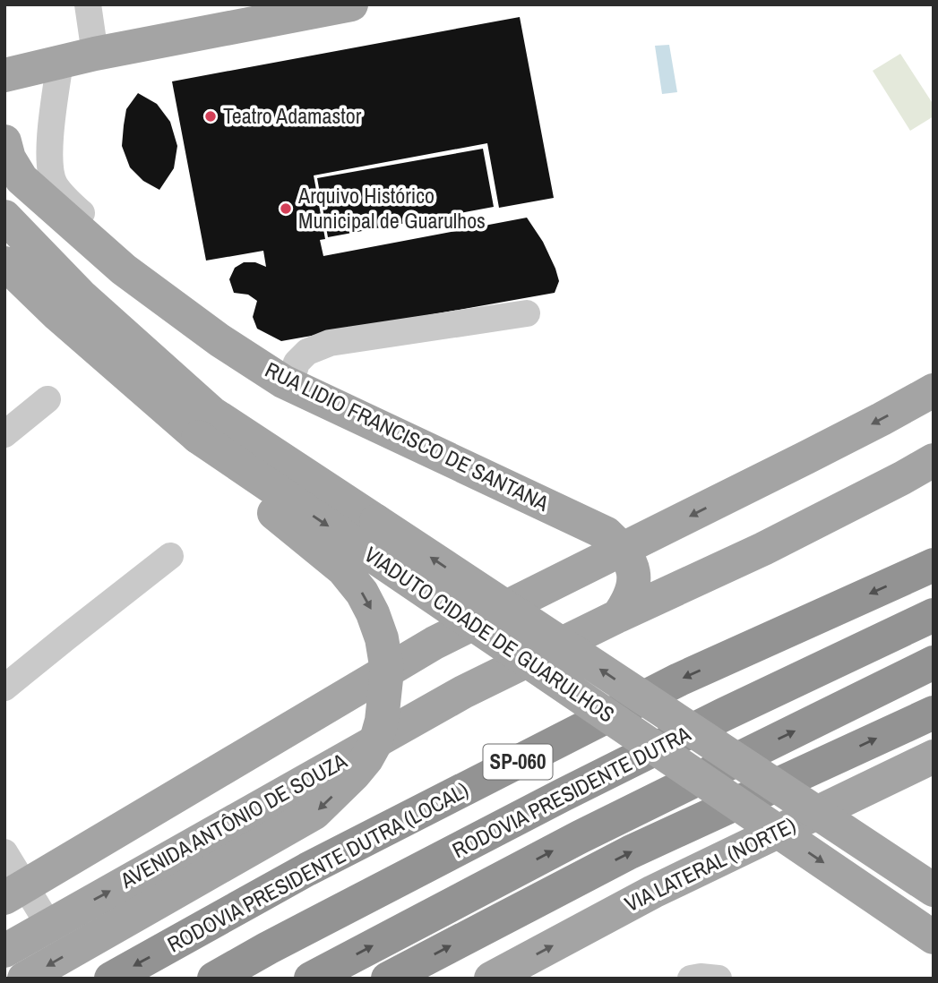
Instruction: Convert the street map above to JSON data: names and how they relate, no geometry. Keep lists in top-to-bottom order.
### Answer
{
  "streets": {
    "highway": ["SP-060", "RODOVIA PRESIDENTE DUTRA", "RODOVIA PRESIDENTE DUTRA (LOCAL)"],
    "main road": [
      "RUA LIDIO FRANCISCO DE SANTANA",
      "VIADUTO CIDADE DE GUARULHOS",
      "AVENIDA ANTÔNIO DE SOUZA",
      "VIA LATERAL (NORTE)"
    ]
  },
  "one_way": ["VIA LATERAL (NORTE)"],
  "places": ["Teatro Adamastor", "Arquivo Histórico Municipal de Guarulhos"]
}
